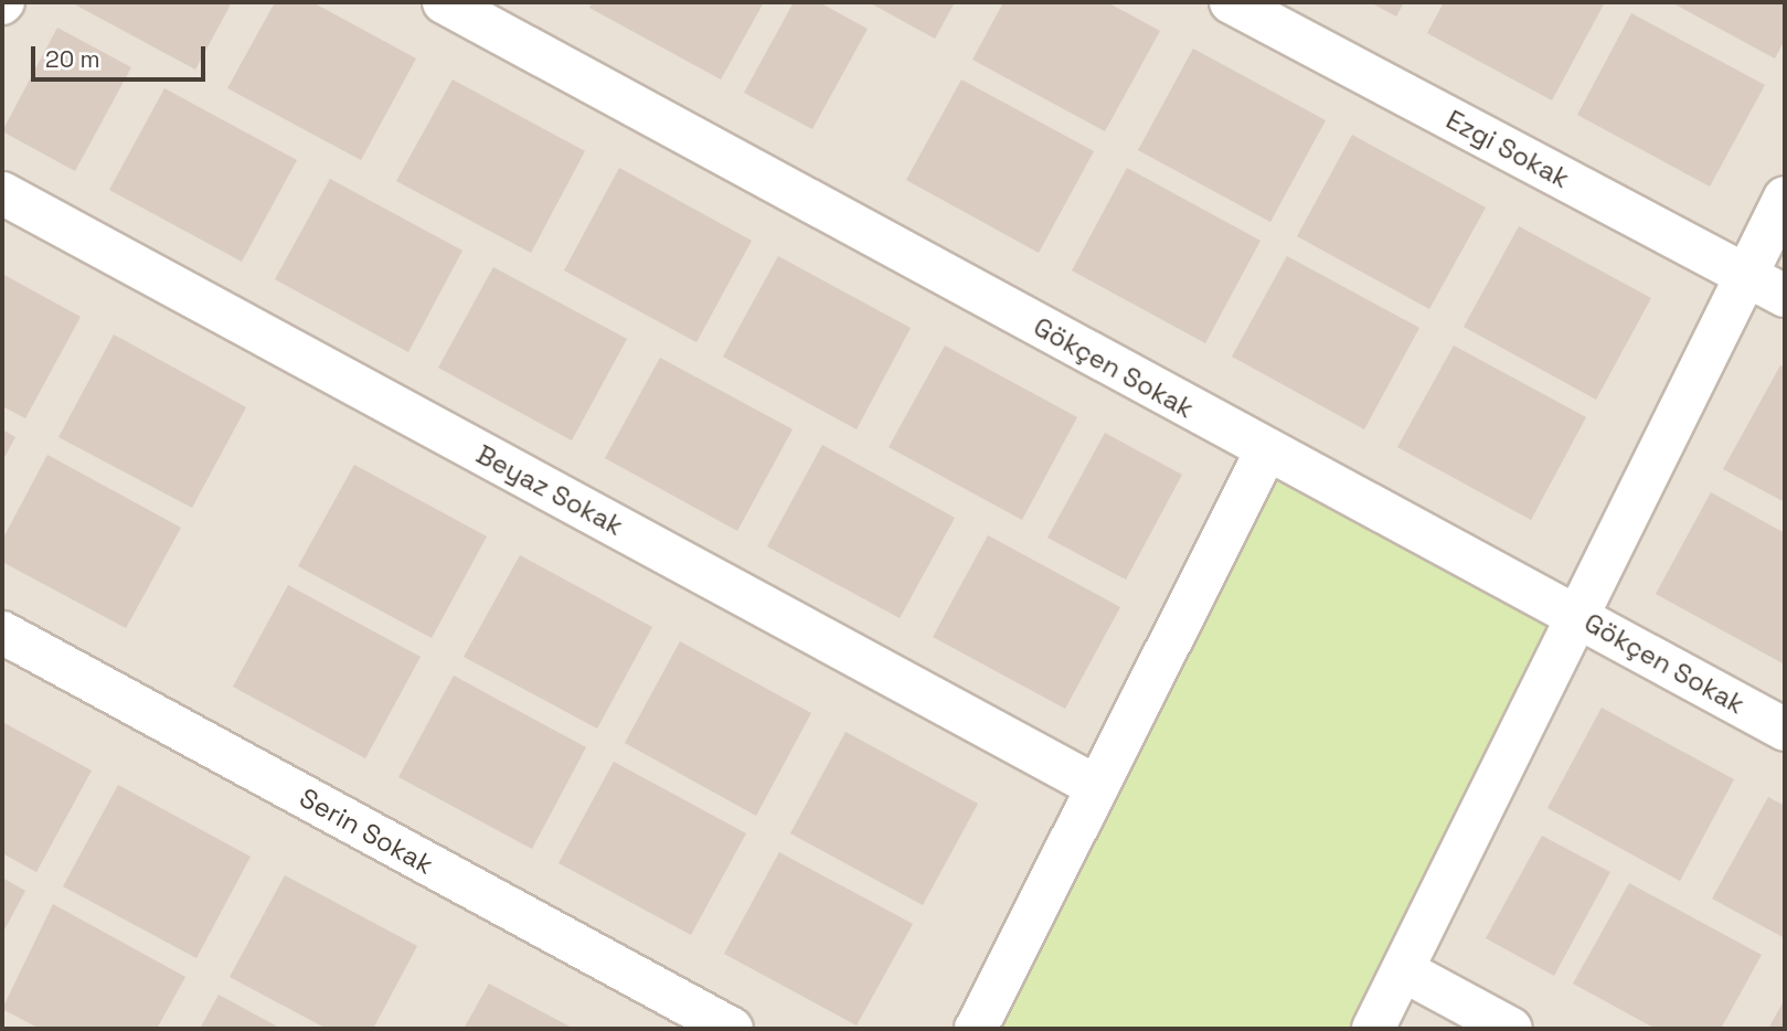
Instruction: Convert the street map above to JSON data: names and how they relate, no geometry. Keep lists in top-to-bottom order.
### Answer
{
  "streets": {
    "street": [
      "Ezgi Sokak",
      "Gökçen Sokak",
      "Beyaz Sokak",
      "Serin Sokak"
    ]
  },
  "scale_bar": "20 m"
}
